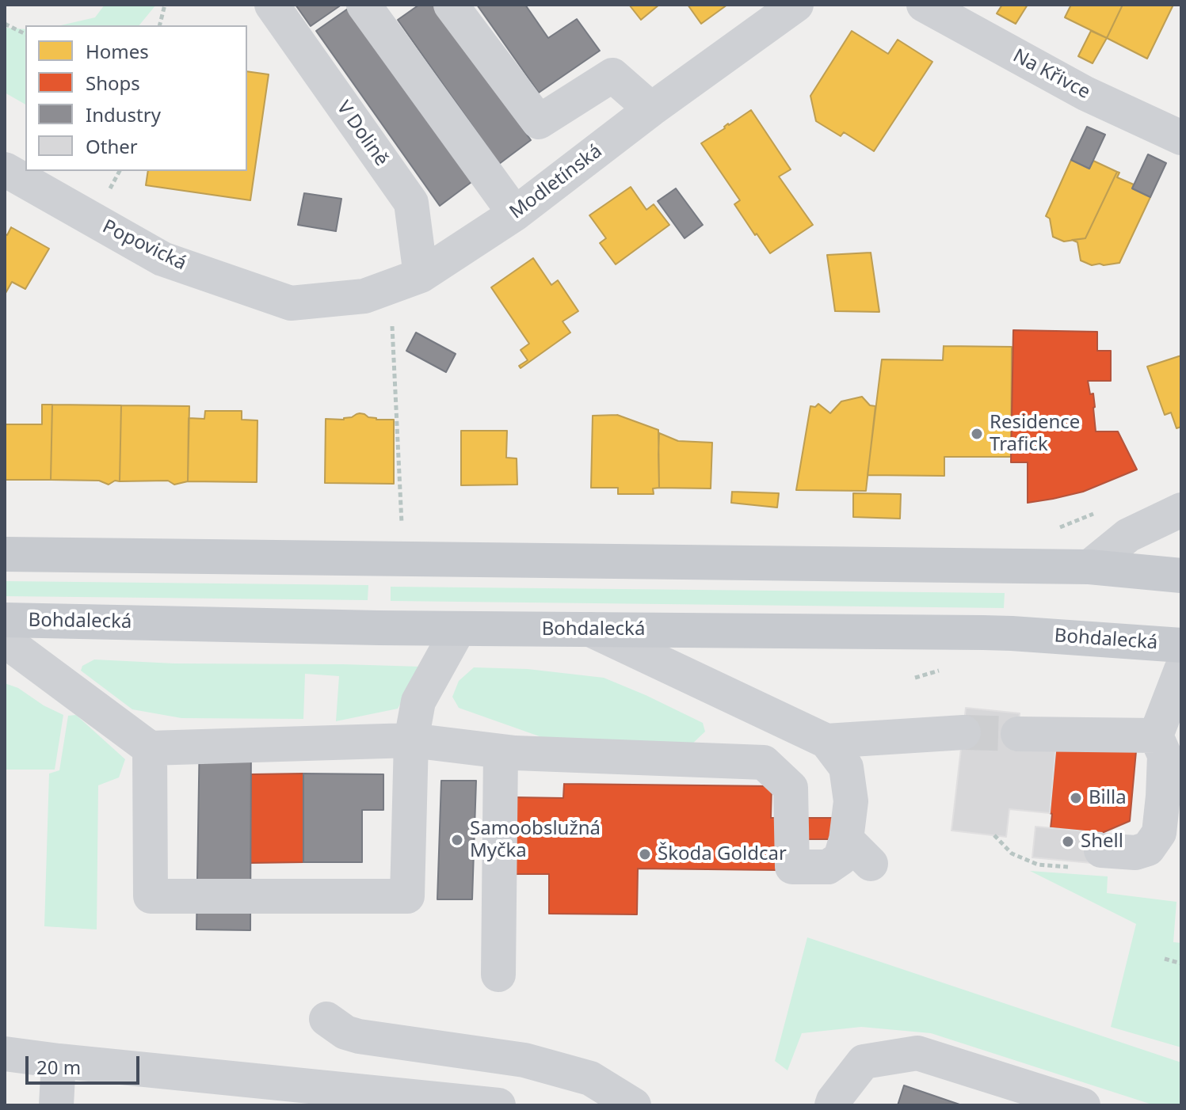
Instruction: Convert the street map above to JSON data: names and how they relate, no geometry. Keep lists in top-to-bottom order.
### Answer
{
  "streets": {
    "main road": ["Bohdalecká"],
    "street": [
      "Na Křivce",
      "V Dolině",
      "Modletínská",
      "Popovická"
    ]
  },
  "crossings": [
    ["V Dolině", "Modletínská"],
    ["Modletínská", "Popovická"]
  ],
  "places": [
    "Residence Trafick",
    "Billa",
    "Samoobslužná Myčka",
    "Shell",
    "Škoda Goldcar"
  ],
  "legend": [
    "Homes",
    "Shops",
    "Industry",
    "Other"
  ],
  "scale_bar": "20 m"
}
